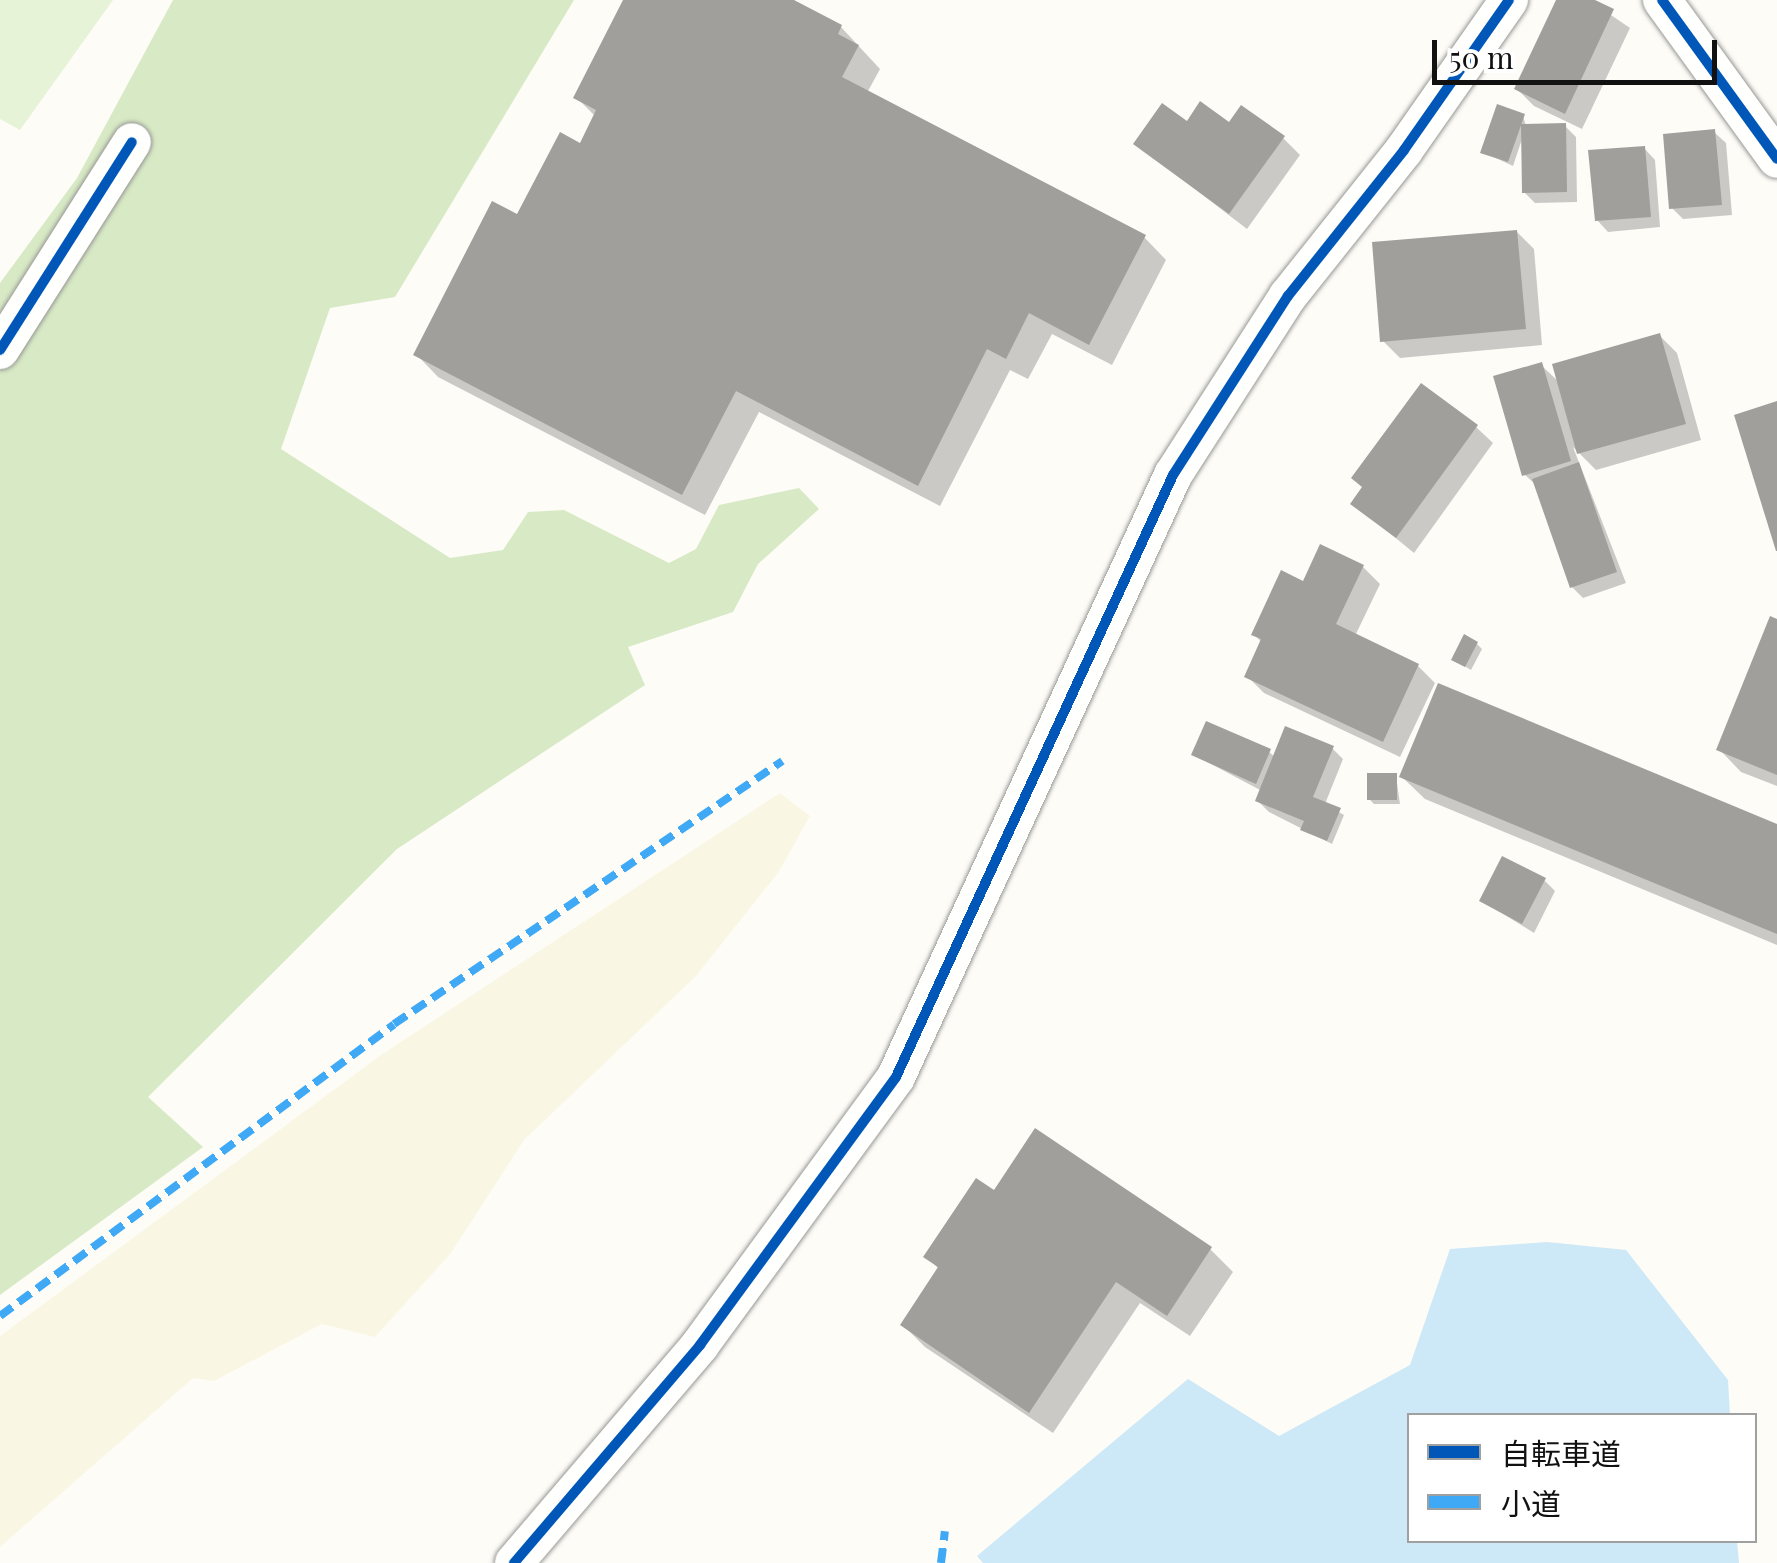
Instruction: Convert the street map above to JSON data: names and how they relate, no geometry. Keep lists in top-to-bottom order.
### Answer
{
  "legend": ["自転車道", "小道"],
  "scale_bar": "50 m"
}
